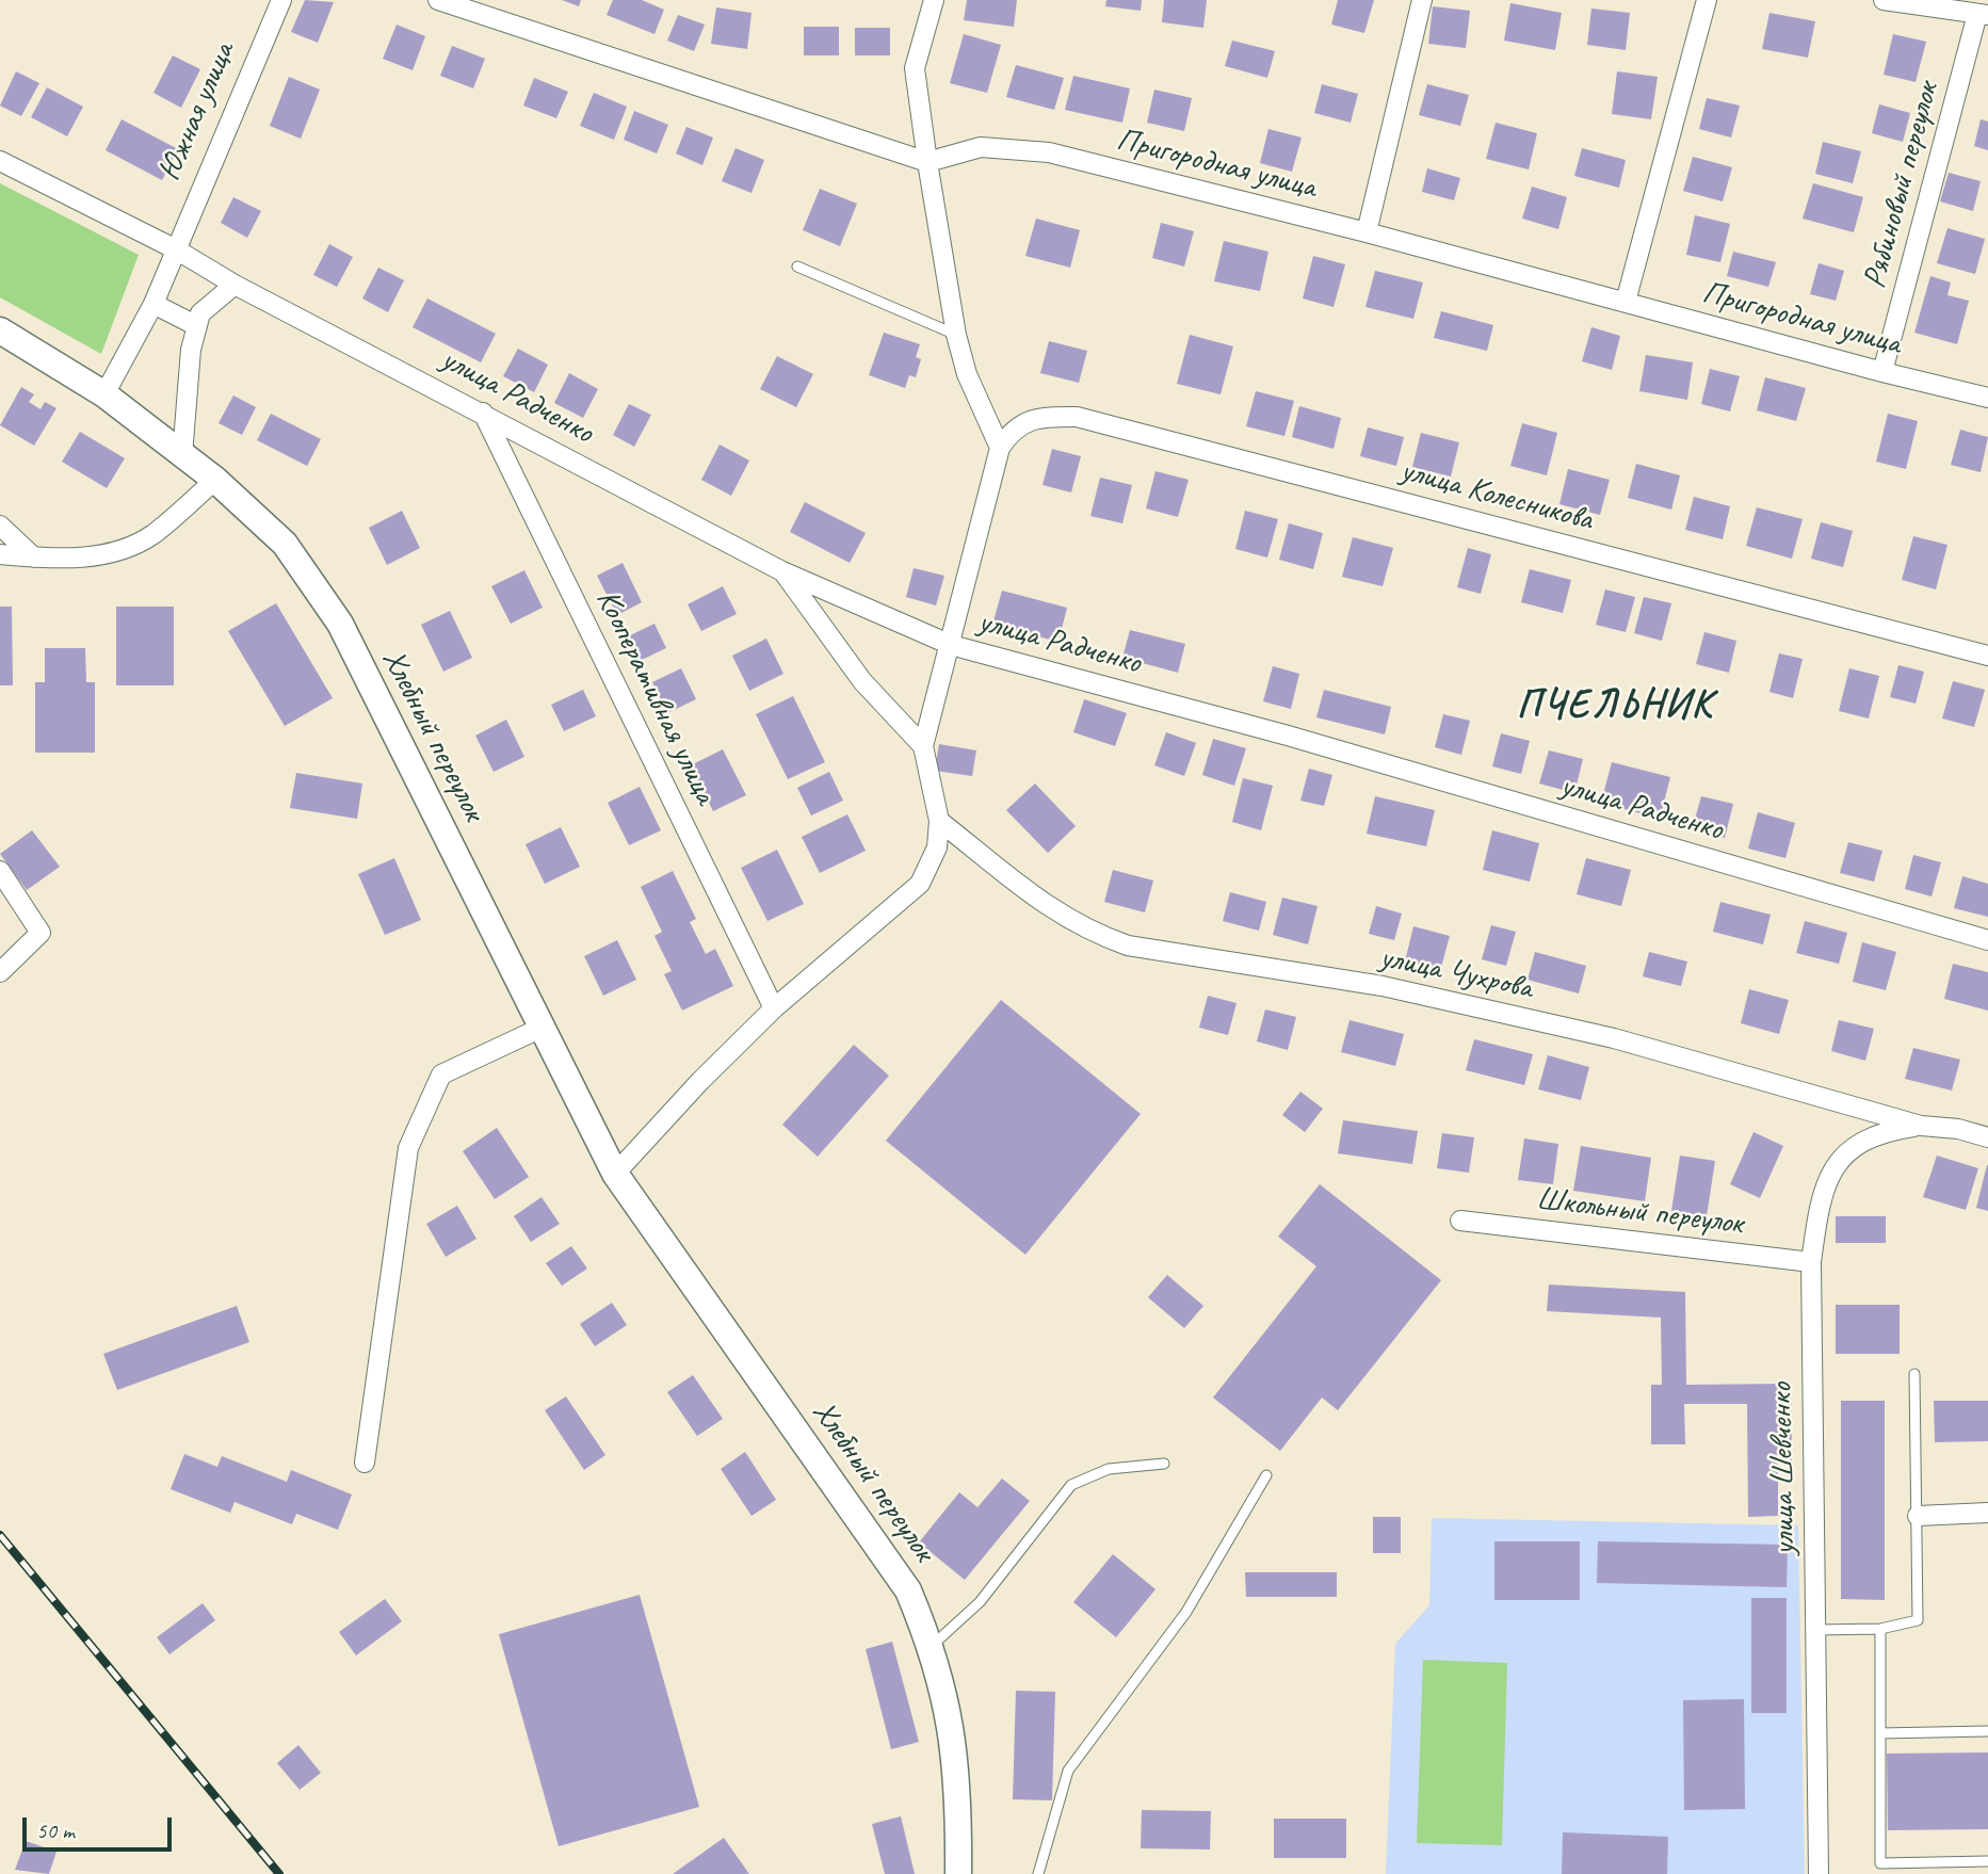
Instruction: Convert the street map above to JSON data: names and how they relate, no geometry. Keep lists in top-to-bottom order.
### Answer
{
  "streets": {
    "street": [
      "Южная улица",
      "Пригородная улица",
      "Рябиновый переулок",
      "улица Радченко",
      "улица Колесникова",
      "Кооперативная улица",
      "Хлебный переулок",
      "улица Чухрова",
      "Школьный переулок",
      "улица Шевченко"
    ]
  },
  "crossings": [
    ["Южная улица", "улица Радченко"],
    ["Южная улица", "Хлебный переулок"],
    ["Пригородная улица", "Рябиновый переулок"],
    ["улица Радченко", "Кооперативная улица"],
    ["улица Чухрова", "улица Шевченко"],
    ["Школьный переулок", "улица Шевченко"]
  ],
  "districts": ["ПЧЕЛЬНИК"],
  "scale_bar": "50 m"
}
